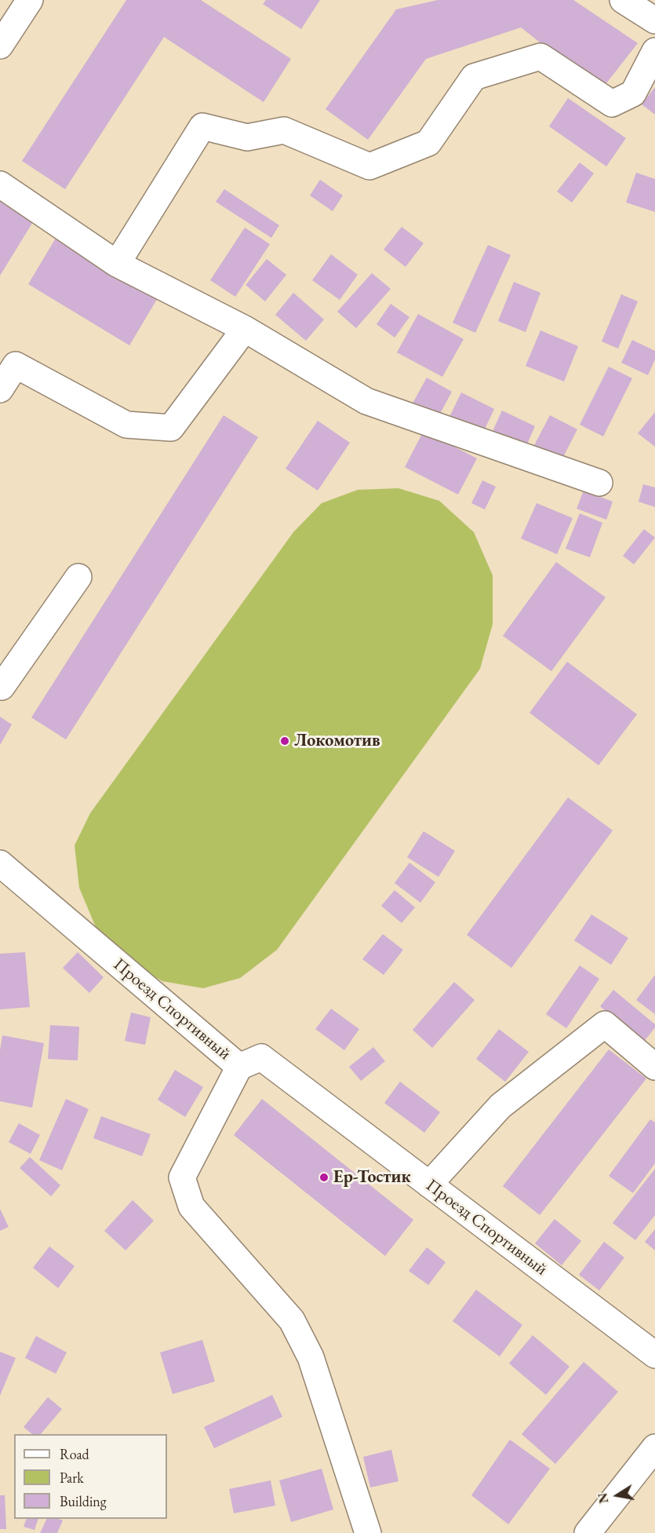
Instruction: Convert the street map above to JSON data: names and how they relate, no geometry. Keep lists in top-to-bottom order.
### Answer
{
  "streets": {
    "street": ["Проезд Спортивный"]
  },
  "places": ["Локомотив", "Ер-Тостик"],
  "legend": ["Road", "Park", "Building"],
  "north": "left"
}
